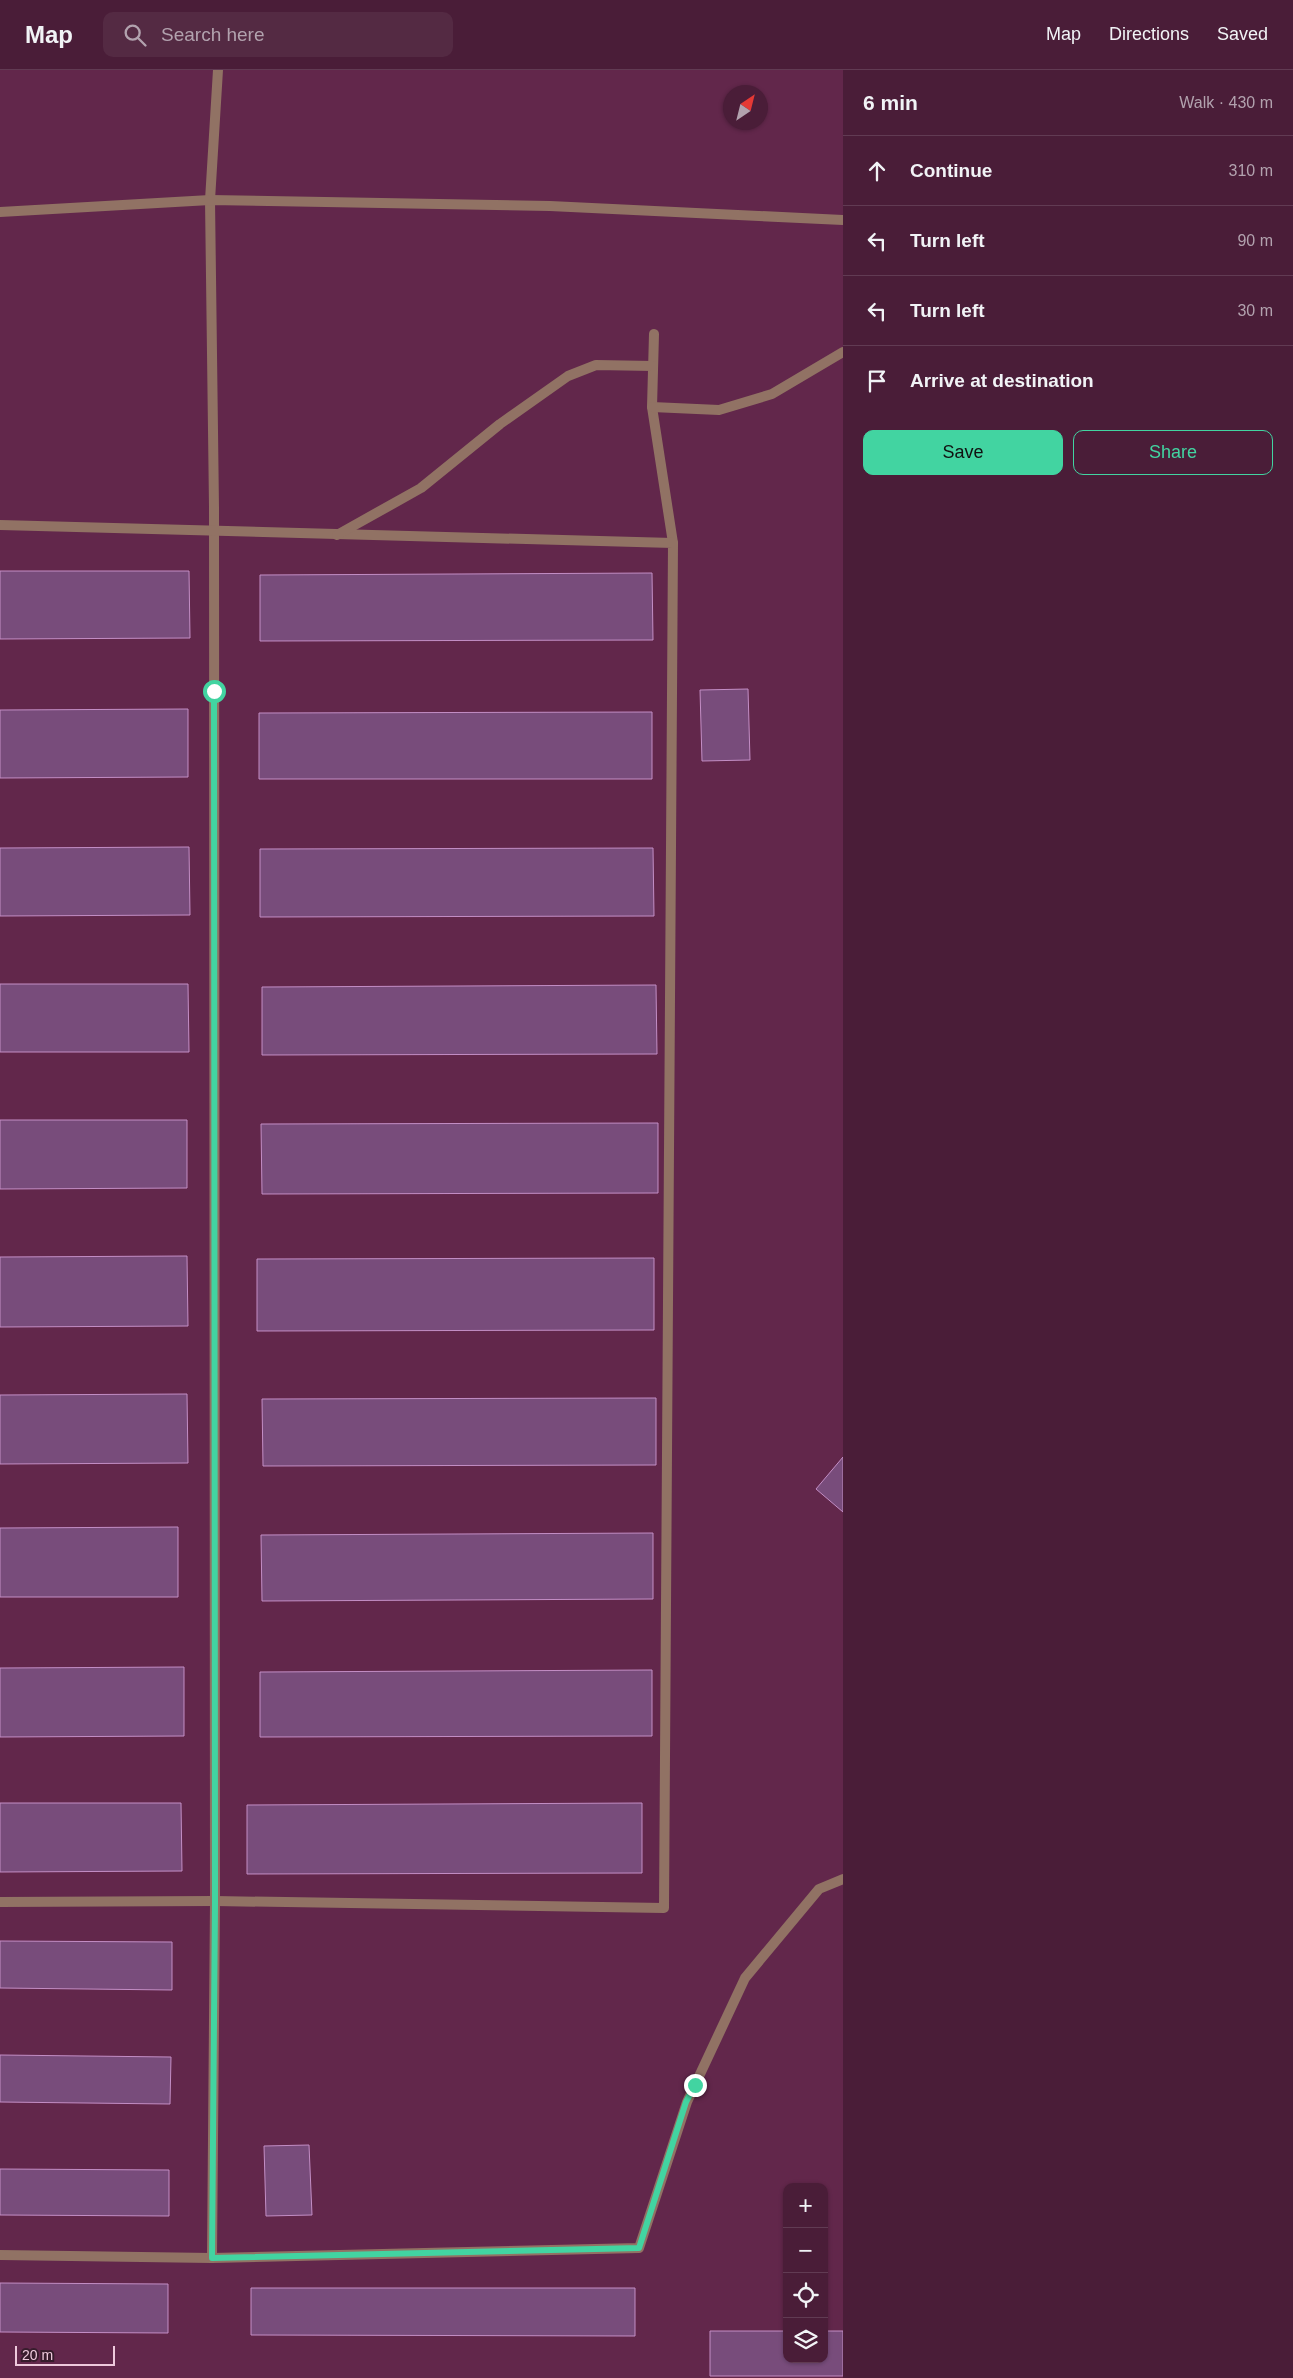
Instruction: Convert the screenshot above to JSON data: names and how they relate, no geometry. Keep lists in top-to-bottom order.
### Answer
{
  "scale_bar": "20 m",
  "north": "top right",
  "page": {
    "header": "Map",
    "search": "Search here",
    "nav": ["Map", "Directions", "Saved"],
    "heading": ["6 min", "Walk · 430 m"],
    "list": [
      ["Continue", "310 m"],
      ["Turn left", "90 m"],
      ["Turn left", "30 m"],
      "Arrive at destination"
    ],
    "buttons": ["Save", "Share"],
    "map_buttons": ["+", "−"],
    "scale": "20 m"
  }
}
